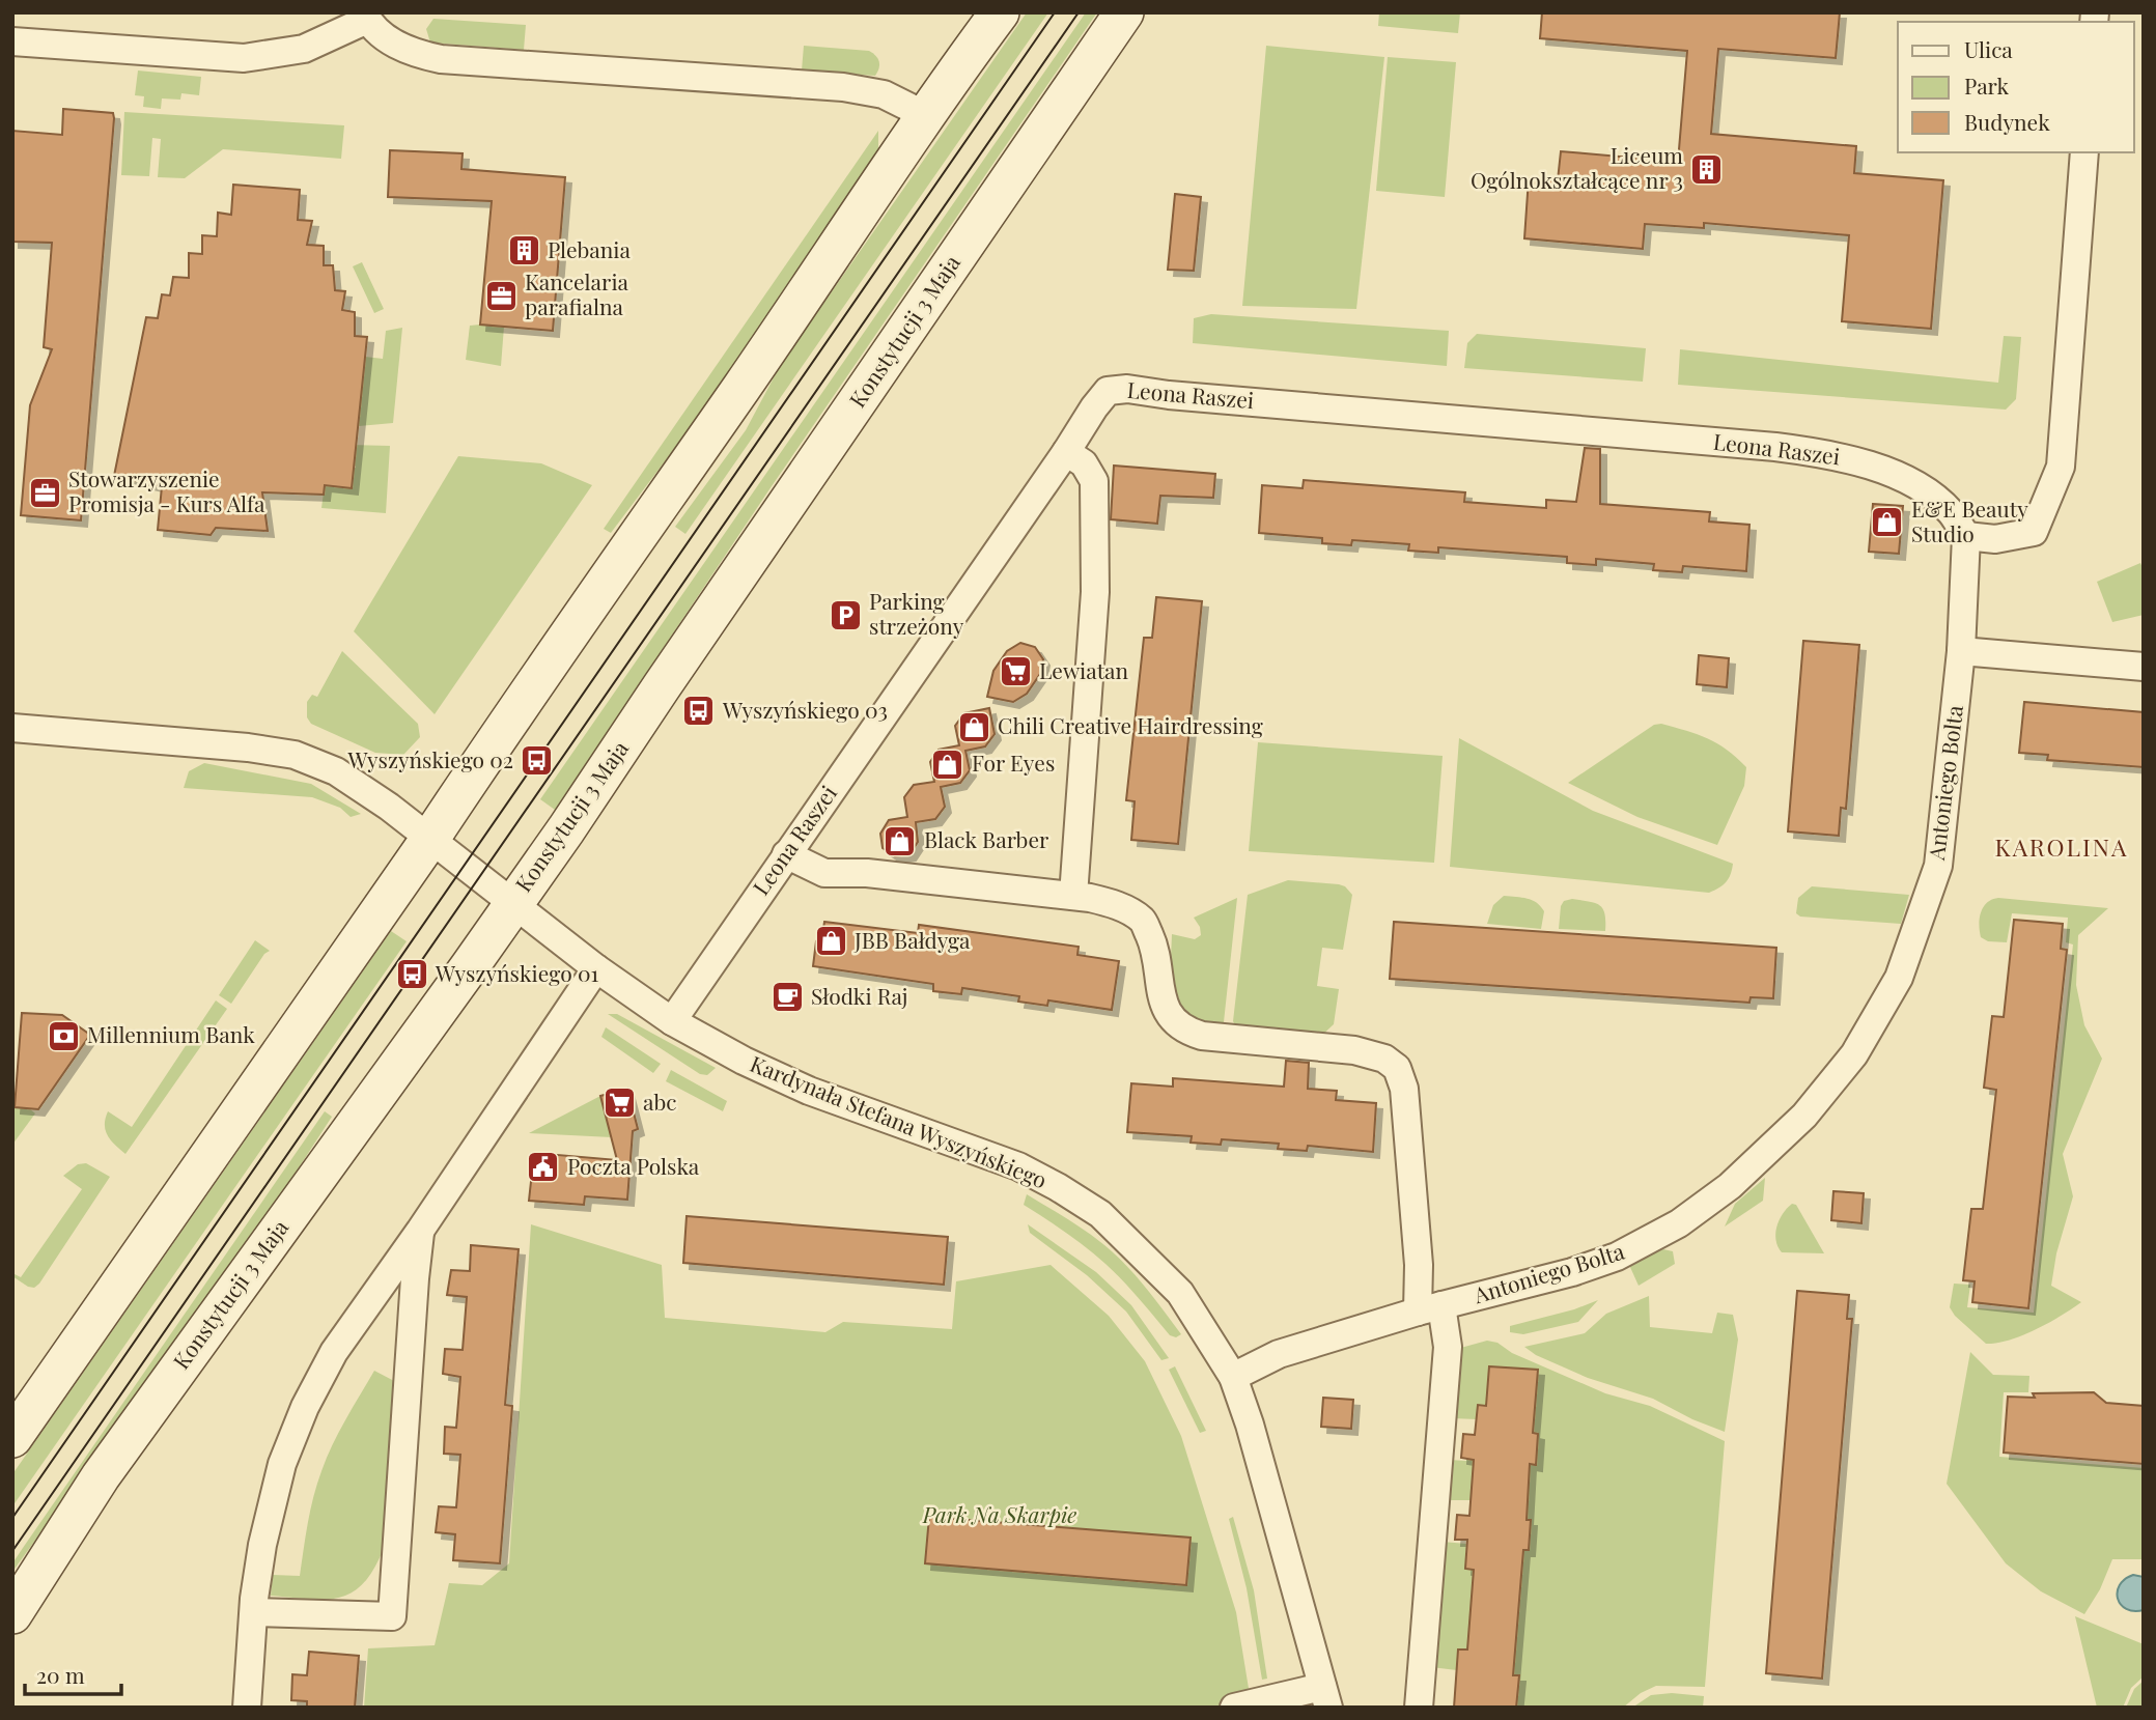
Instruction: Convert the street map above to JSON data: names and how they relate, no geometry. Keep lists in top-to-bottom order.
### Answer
{
  "streets": {
    "street": [
      "Konstytucji 3 Maja",
      "Leona Raszei",
      "Antoniego Bolta",
      "Kardynała Stefana Wyszyńskiego"
    ]
  },
  "crossings": [
    ["Konstytucji 3 Maja", "Kardynała Stefana Wyszyńskiego"],
    ["Leona Raszei", "Antoniego Bolta"],
    ["Leona Raszei", "Kardynała Stefana Wyszyńskiego"],
    ["Antoniego Bolta", "Kardynała Stefana Wyszyńskiego"]
  ],
  "districts": ["KAROLINA"],
  "parks": ["Park Na Skarpie"],
  "places": {
    "building": ["Liceum Ogólnokształcące nr 3", "Plebania"],
    "office": ["Kancelaria parafialna", "Stowarzyszenie Promisja - Kurs Alfa"],
    "shop": [
      "E&E Beauty Studio",
      "Chili Creative Hairdressing",
      "For Eyes",
      "Black Barber",
      "JBB Bałdyga"
    ],
    "parking": ["Parking strzeżony"],
    "supermarket": ["Lewiatan", "abc"],
    "bus stop": ["Wyszyńskiego 03", "Wyszyńskiego 02", "Wyszyńskiego 01"],
    "cafe": ["Słodki Raj"],
    "bank": ["Millennium Bank"],
    "public building": ["Poczta Polska"]
  },
  "legend": ["Ulica", "Park", "Budynek"],
  "scale_bar": "20 m"
}
